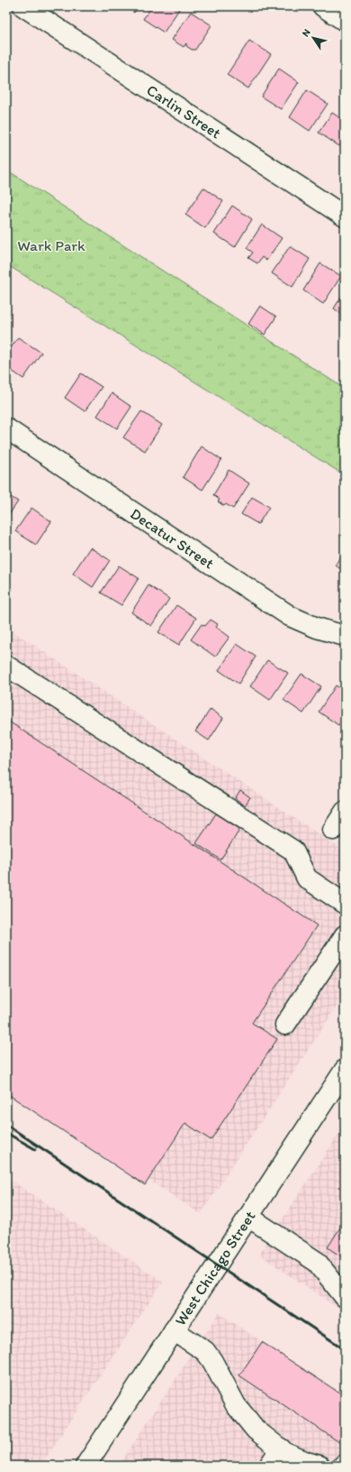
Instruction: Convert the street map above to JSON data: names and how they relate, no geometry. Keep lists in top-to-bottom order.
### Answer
{
  "streets": {
    "street": ["Carlin Street", "Decatur Street", "West Chicago Street"]
  },
  "parks": ["Wark Park"],
  "north": "top left"
}
